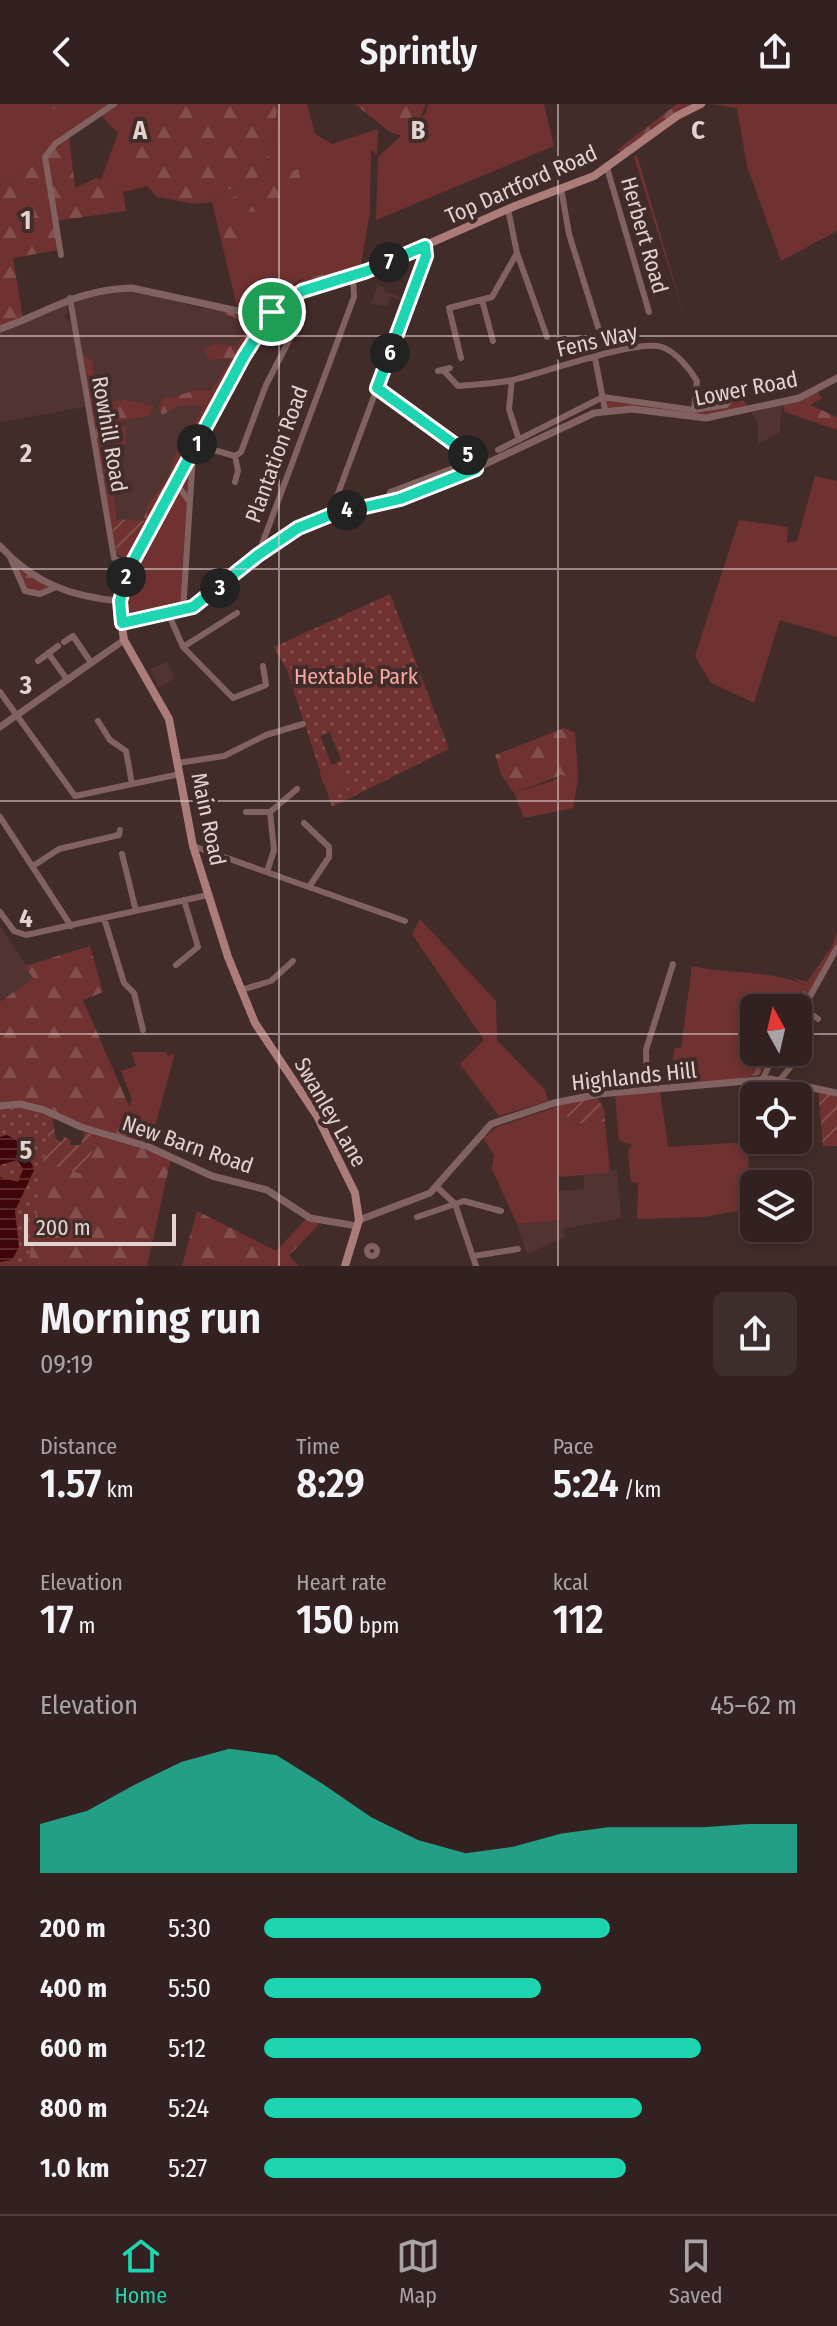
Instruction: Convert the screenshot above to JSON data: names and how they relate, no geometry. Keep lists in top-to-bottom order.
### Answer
{
  "streets": {
    "main road": ["Top Dartford Road", "Main Road", "Swanley Lane"],
    "street": [
      "Herbert Road",
      "Fens Way",
      "Lower Road",
      "Rowhill Road",
      "Plantation Road",
      "Highlands Hill",
      "New Barn Road"
    ]
  },
  "crossings": [
    ["Top Dartford Road", "Herbert Road"],
    ["Top Dartford Road", "Lower Road"],
    ["Top Dartford Road", "Rowhill Road"],
    ["Top Dartford Road", "Plantation Road"],
    ["Top Dartford Road", "Main Road"],
    ["Fens Way", "Lower Road"],
    ["Lower Road", "Plantation Road"],
    ["Lower Road", "Main Road"],
    ["Main Road", "Swanley Lane"],
    ["Highlands Hill", "Swanley Lane"],
    ["Highlands Hill", "New Barn Road"],
    ["Swanley Lane", "New Barn Road"]
  ],
  "parks": ["Hextable Park"],
  "scale_bar": "200 m",
  "north": "top",
  "page": {
    "header": "Sprintly",
    "pins": [
      "7",
      "6",
      "1",
      "5",
      "4",
      "2",
      "3"
    ],
    "scale": "200 m",
    "heading": ["Morning run", "09:19"],
    "stats": [
      ["Distance", "1.57 km"],
      ["Time", "8:29"],
      ["Pace", "5:24 /km"],
      ["Elevation", "17 m"],
      ["Heart rate", "150 bpm"],
      ["kcal", "112"]
    ],
    "chart": ["Elevation", "45–62 m"],
    "list": [
      {
        "name": "200 m",
        "note": "5:30"
      },
      {
        "name": "400 m",
        "note": "5:50"
      },
      {
        "name": "600 m",
        "note": "5:12"
      },
      {
        "name": "800 m",
        "note": "5:24"
      },
      {
        "name": "1.0 km",
        "note": "5:27"
      }
    ],
    "tabs": ["Home", "Map", "Saved"]
  },
  "grid": {
    "columns": ["A", "B", "C"],
    "rows": [
      "1",
      "2",
      "3",
      "4",
      "5"
    ]
  }
}
